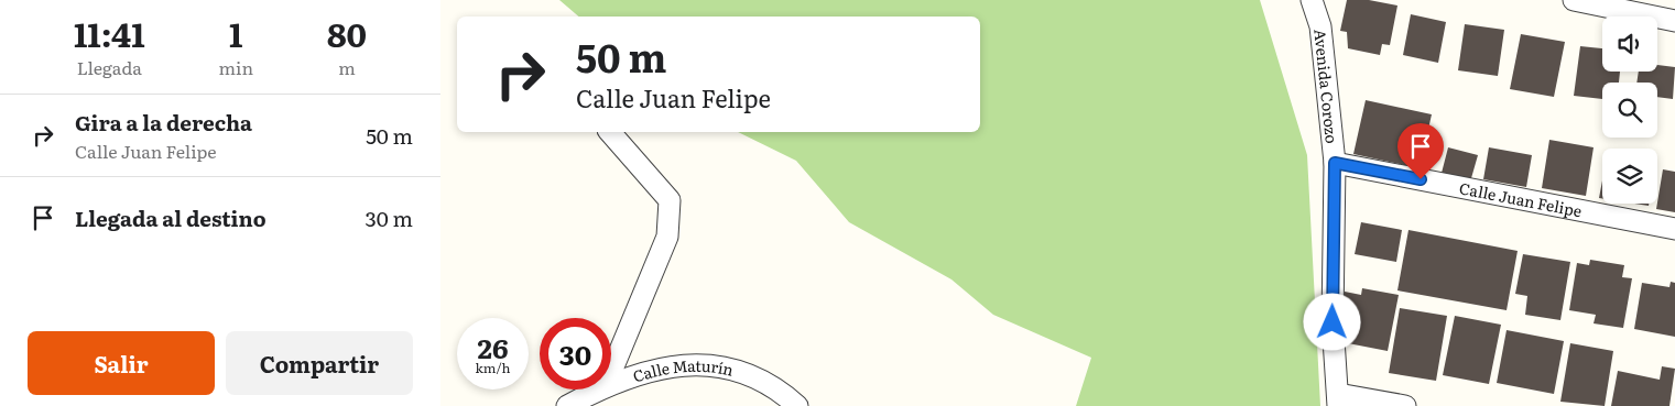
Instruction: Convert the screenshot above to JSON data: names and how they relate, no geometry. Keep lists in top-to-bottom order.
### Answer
{
  "streets": {
    "street": ["Avenida Corozo", "Calle Juan Felipe", "Calle Maturín"]
  },
  "crossings": [
    ["Avenida Corozo", "Calle Juan Felipe"]
  ],
  "page": {
    "eta": [
      "11:41",
      "Llegada",
      "1",
      "min",
      "80",
      "m"
    ],
    "turn": ["50 m", "Calle Juan Felipe"],
    "list": [
      {
        "name": "Gira a la derecha",
        "note": "Calle Juan Felipe",
        "value": "50 m"
      },
      {
        "name": "Llegada al destino",
        "value": "30 m"
      }
    ],
    "speed": "26 km/h",
    "limit": "30",
    "buttons": ["Salir", "Compartir"]
  }
}
